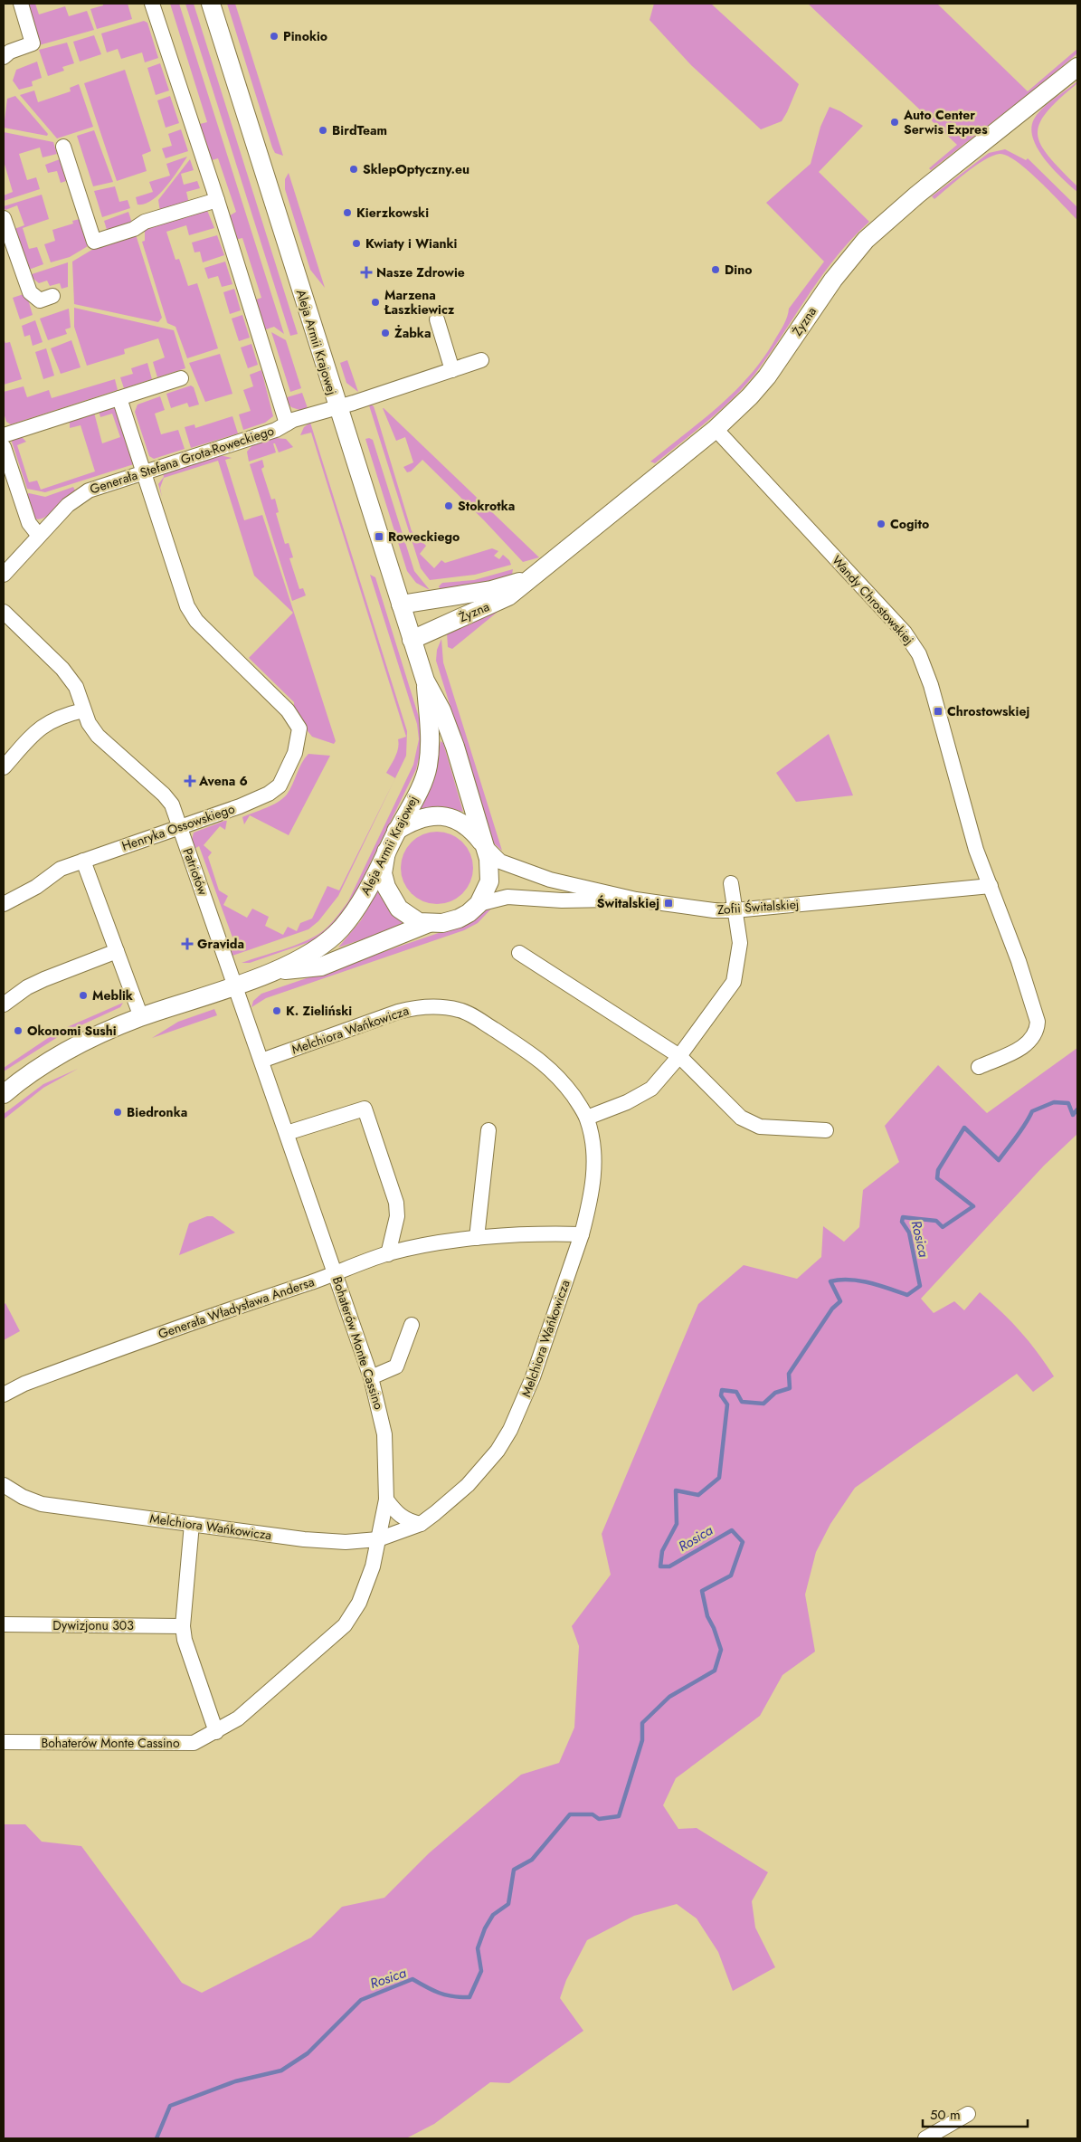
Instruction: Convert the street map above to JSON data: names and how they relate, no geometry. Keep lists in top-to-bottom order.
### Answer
{
  "streets": {
    "street": [
      "Żyzna",
      "Aleja Armii Krajowej",
      "Generała Stefana Grota-Roweckiego",
      "Wandy Chrostowskiej",
      "Henryka Ossowskiego",
      "Patriotów",
      "Zofii Świtalskiej",
      "Melchiora Wańkowicza",
      "Generała Władysława Andersa",
      "Bohaterów Monte Cassino",
      "Dywizjonu 303"
    ]
  },
  "crossings": [
    ["Żyzna", "Aleja Armii Krajowej"],
    ["Żyzna", "Wandy Chrostowskiej"],
    ["Aleja Armii Krajowej", "Generała Stefana Grota-Roweckiego"],
    ["Aleja Armii Krajowej", "Patriotów"],
    ["Aleja Armii Krajowej", "Zofii Świtalskiej"],
    ["Aleja Armii Krajowej", "Bohaterów Monte Cassino"],
    ["Generała Stefana Grota-Roweckiego", "Henryka Ossowskiego"],
    ["Wandy Chrostowskiej", "Zofii Świtalskiej"],
    ["Henryka Ossowskiego", "Patriotów"],
    ["Patriotów", "Bohaterów Monte Cassino"],
    ["Melchiora Wańkowicza", "Generała Władysława Andersa"],
    ["Melchiora Wańkowicza", "Bohaterów Monte Cassino"],
    ["Generała Władysława Andersa", "Bohaterów Monte Cassino"]
  ],
  "water": ["Rosica"],
  "places": {
    "other": [
      "Pinokio",
      "Auto Center Serwis Expres",
      "BirdTeam",
      "SklepOptyczny.eu",
      "Kierzkowski",
      "Kwiaty i Wianki",
      "Dino",
      "Marzena Łaszkiewicz",
      "Żabka",
      "Stokrotka",
      "Cogito",
      "Meblik",
      "K. Zieliński",
      "Okonomi Sushi",
      "Biedronka"
    ],
    "health": ["Nasze Zdrowie", "Avena 6", "Gravida"],
    "transit": ["Roweckiego", "Chrostowskiej", "Świtalskiej"]
  },
  "scale_bar": "50 m"
}
